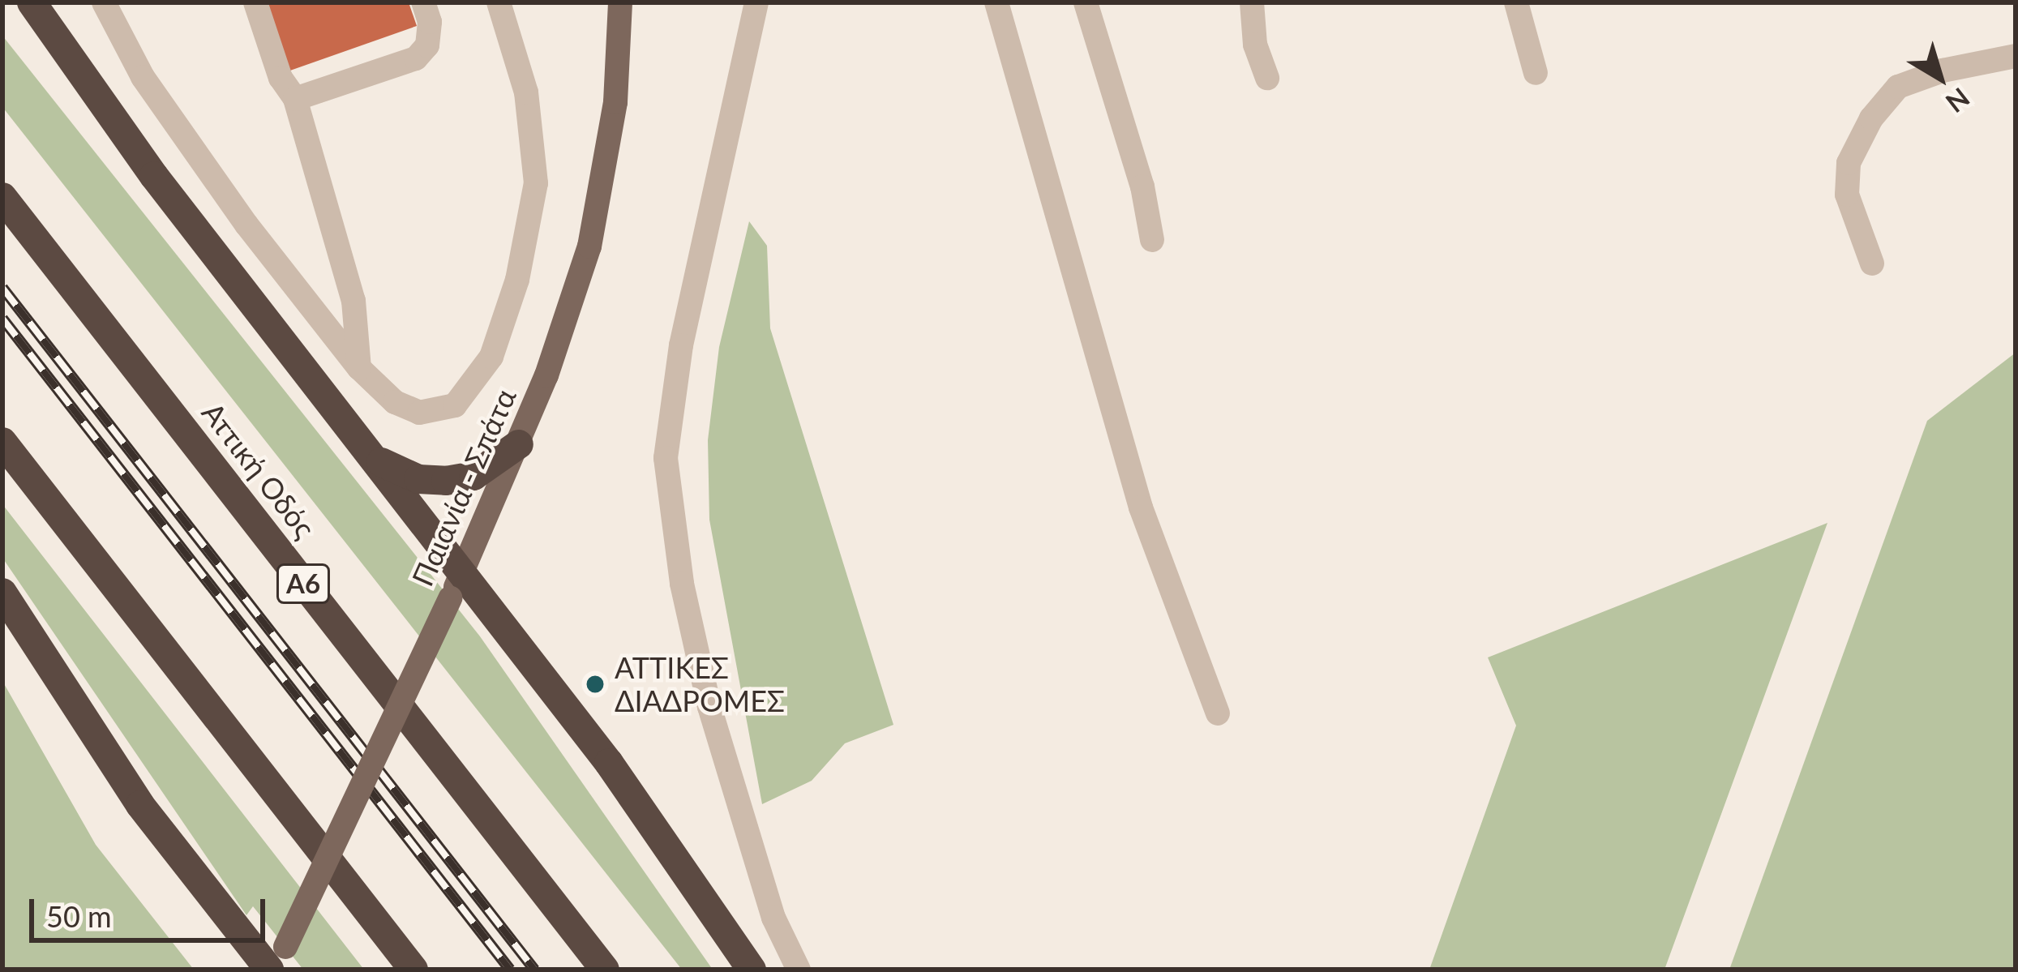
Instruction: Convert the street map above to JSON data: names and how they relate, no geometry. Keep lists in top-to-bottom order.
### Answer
{
  "streets": {
    "highway": ["Αττική Οδός", "Α6"],
    "main road": ["Παιανία - Σπάτα"]
  },
  "places": ["ΑΤΤΙΚΕΣ ΔΙΑΔΡΟΜΕΣ"],
  "scale_bar": "50 m",
  "north": "bottom right"
}
